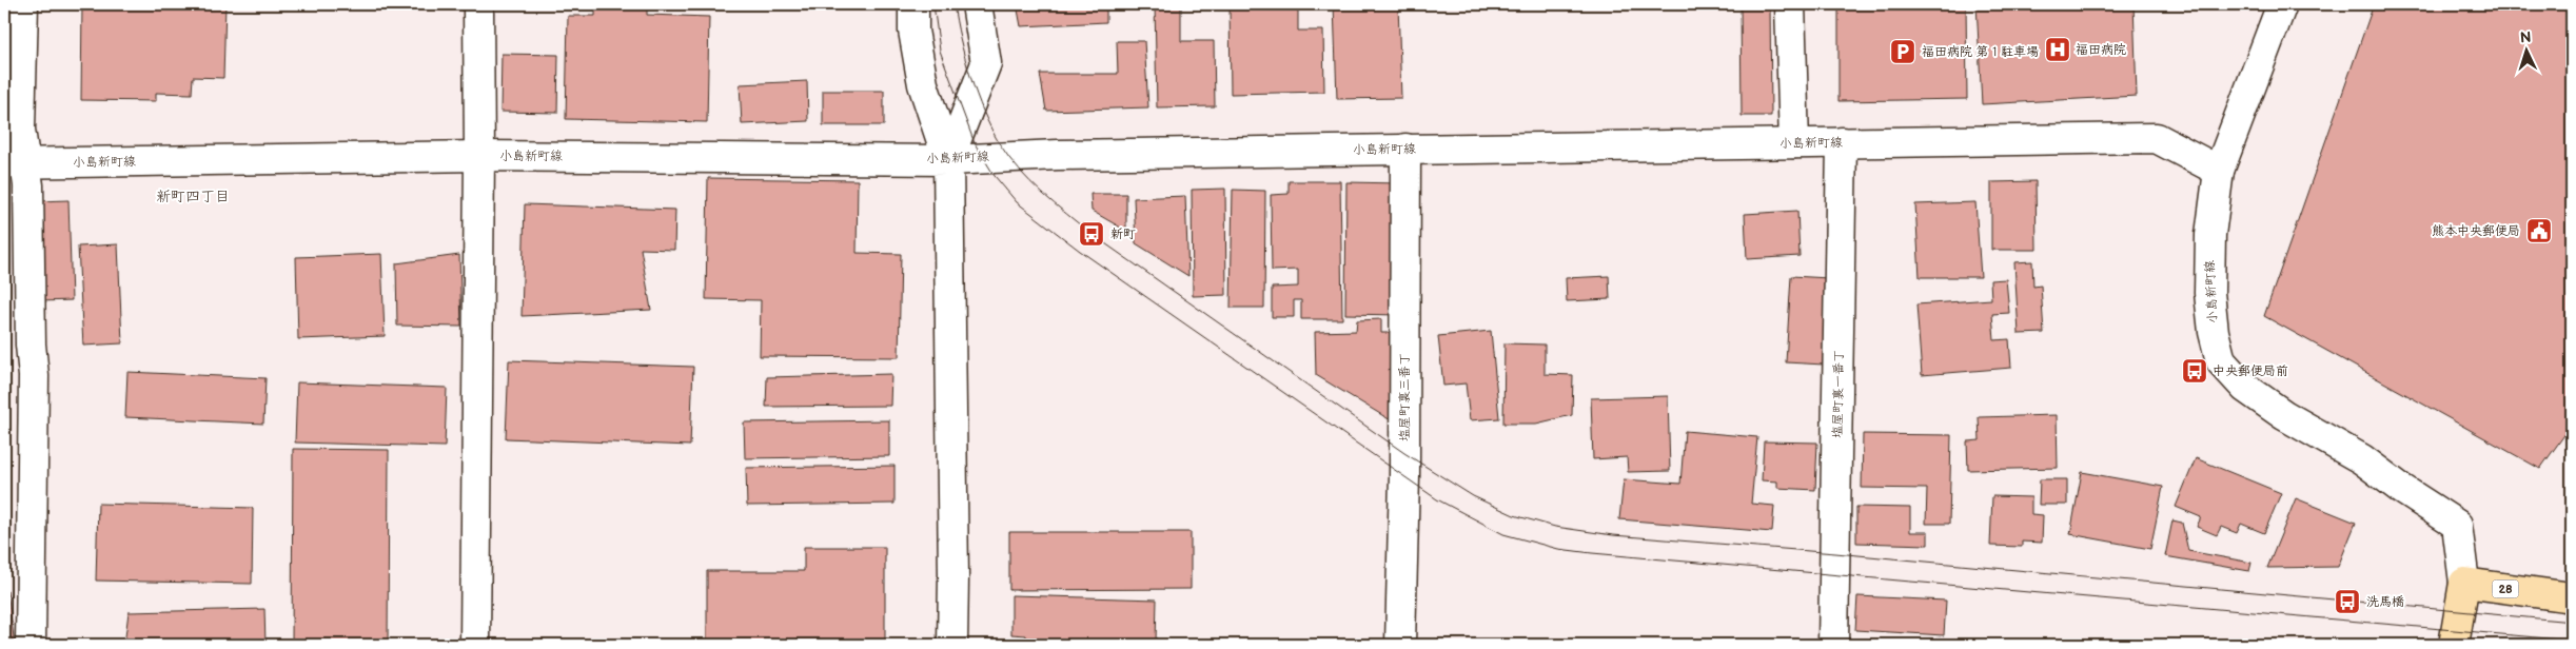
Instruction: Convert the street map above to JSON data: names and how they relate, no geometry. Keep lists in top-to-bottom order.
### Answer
{
  "streets": {
    "main road": ["28"],
    "street": ["小島新町線", "塩屋町裏一番丁", "塩屋町裏三番丁"]
  },
  "crossings": [
    ["小島新町線", "塩屋町裏一番丁"],
    ["小島新町線", "塩屋町裏三番丁"],
    ["小島新町線", "28"]
  ],
  "districts": ["新町四丁目"],
  "places": {
    "hospital": ["福田病院"],
    "parking": ["福田病院 第１駐車場"],
    "public building": ["熊本中央郵便局"],
    "bus stop": ["新町", "中央郵便局前", "洗馬橋"]
  },
  "north": "top"
}
